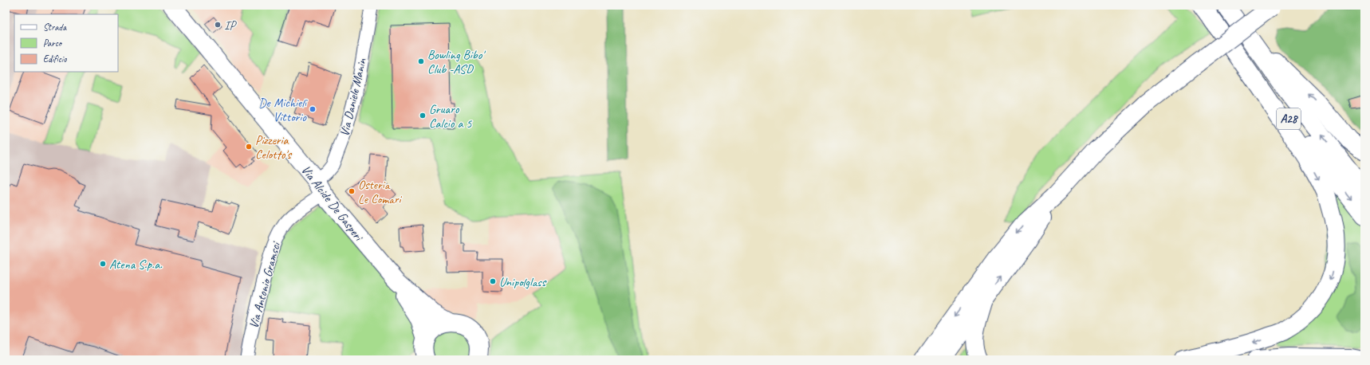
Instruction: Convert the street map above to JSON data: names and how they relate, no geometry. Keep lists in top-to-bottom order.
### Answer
{
  "streets": {
    "main road": ["A28", "Via Alcide De Gasperi"],
    "street": ["Via Daniele Manin", "Via Antonio Gramsci"]
  },
  "crossings": [
    ["Via Daniele Manin", "Via Alcide De Gasperi"],
    ["Via Daniele Manin", "Via Antonio Gramsci"],
    ["Via Alcide De Gasperi", "Via Antonio Gramsci"]
  ],
  "places": [
    "IP",
    "Bowling Bibo' Club -ASD",
    "De Michieli Vittorio",
    "Gruaro Calcio a 5",
    "Pizzeria Celotto's",
    "Osteria Le Comari",
    "Atena S.p.a.",
    "Unipolglass"
  ],
  "legend": ["Strada", "Parco", "Edificio"]
}
